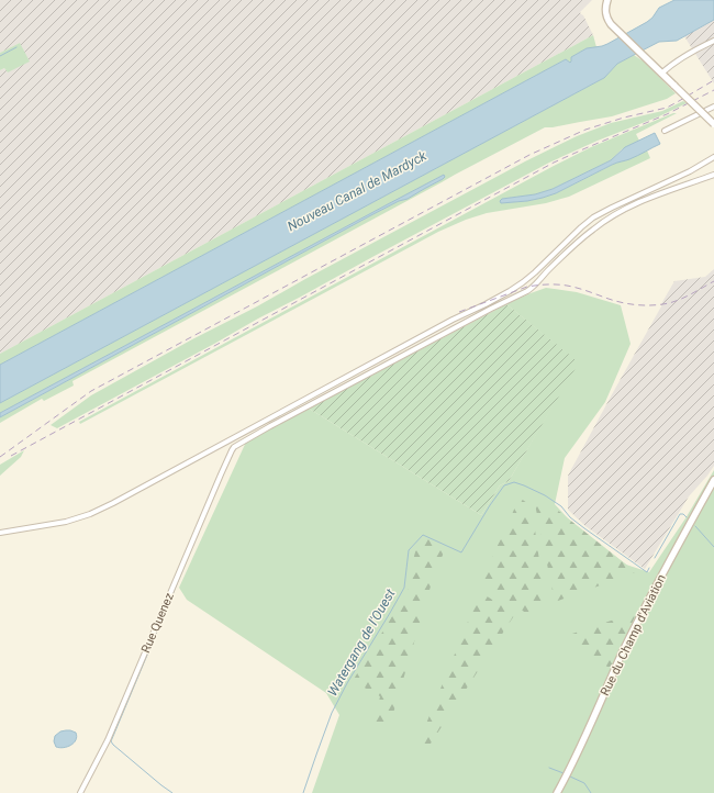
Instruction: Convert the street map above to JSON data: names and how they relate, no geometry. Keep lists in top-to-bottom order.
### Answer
{
  "streets": {
    "street": ["Rue Quenez", "Rue du Champ d'Aviation"]
  },
  "water": ["Nouveau Canal de Mardyck", "Watergang de l'Ouest"]
}
